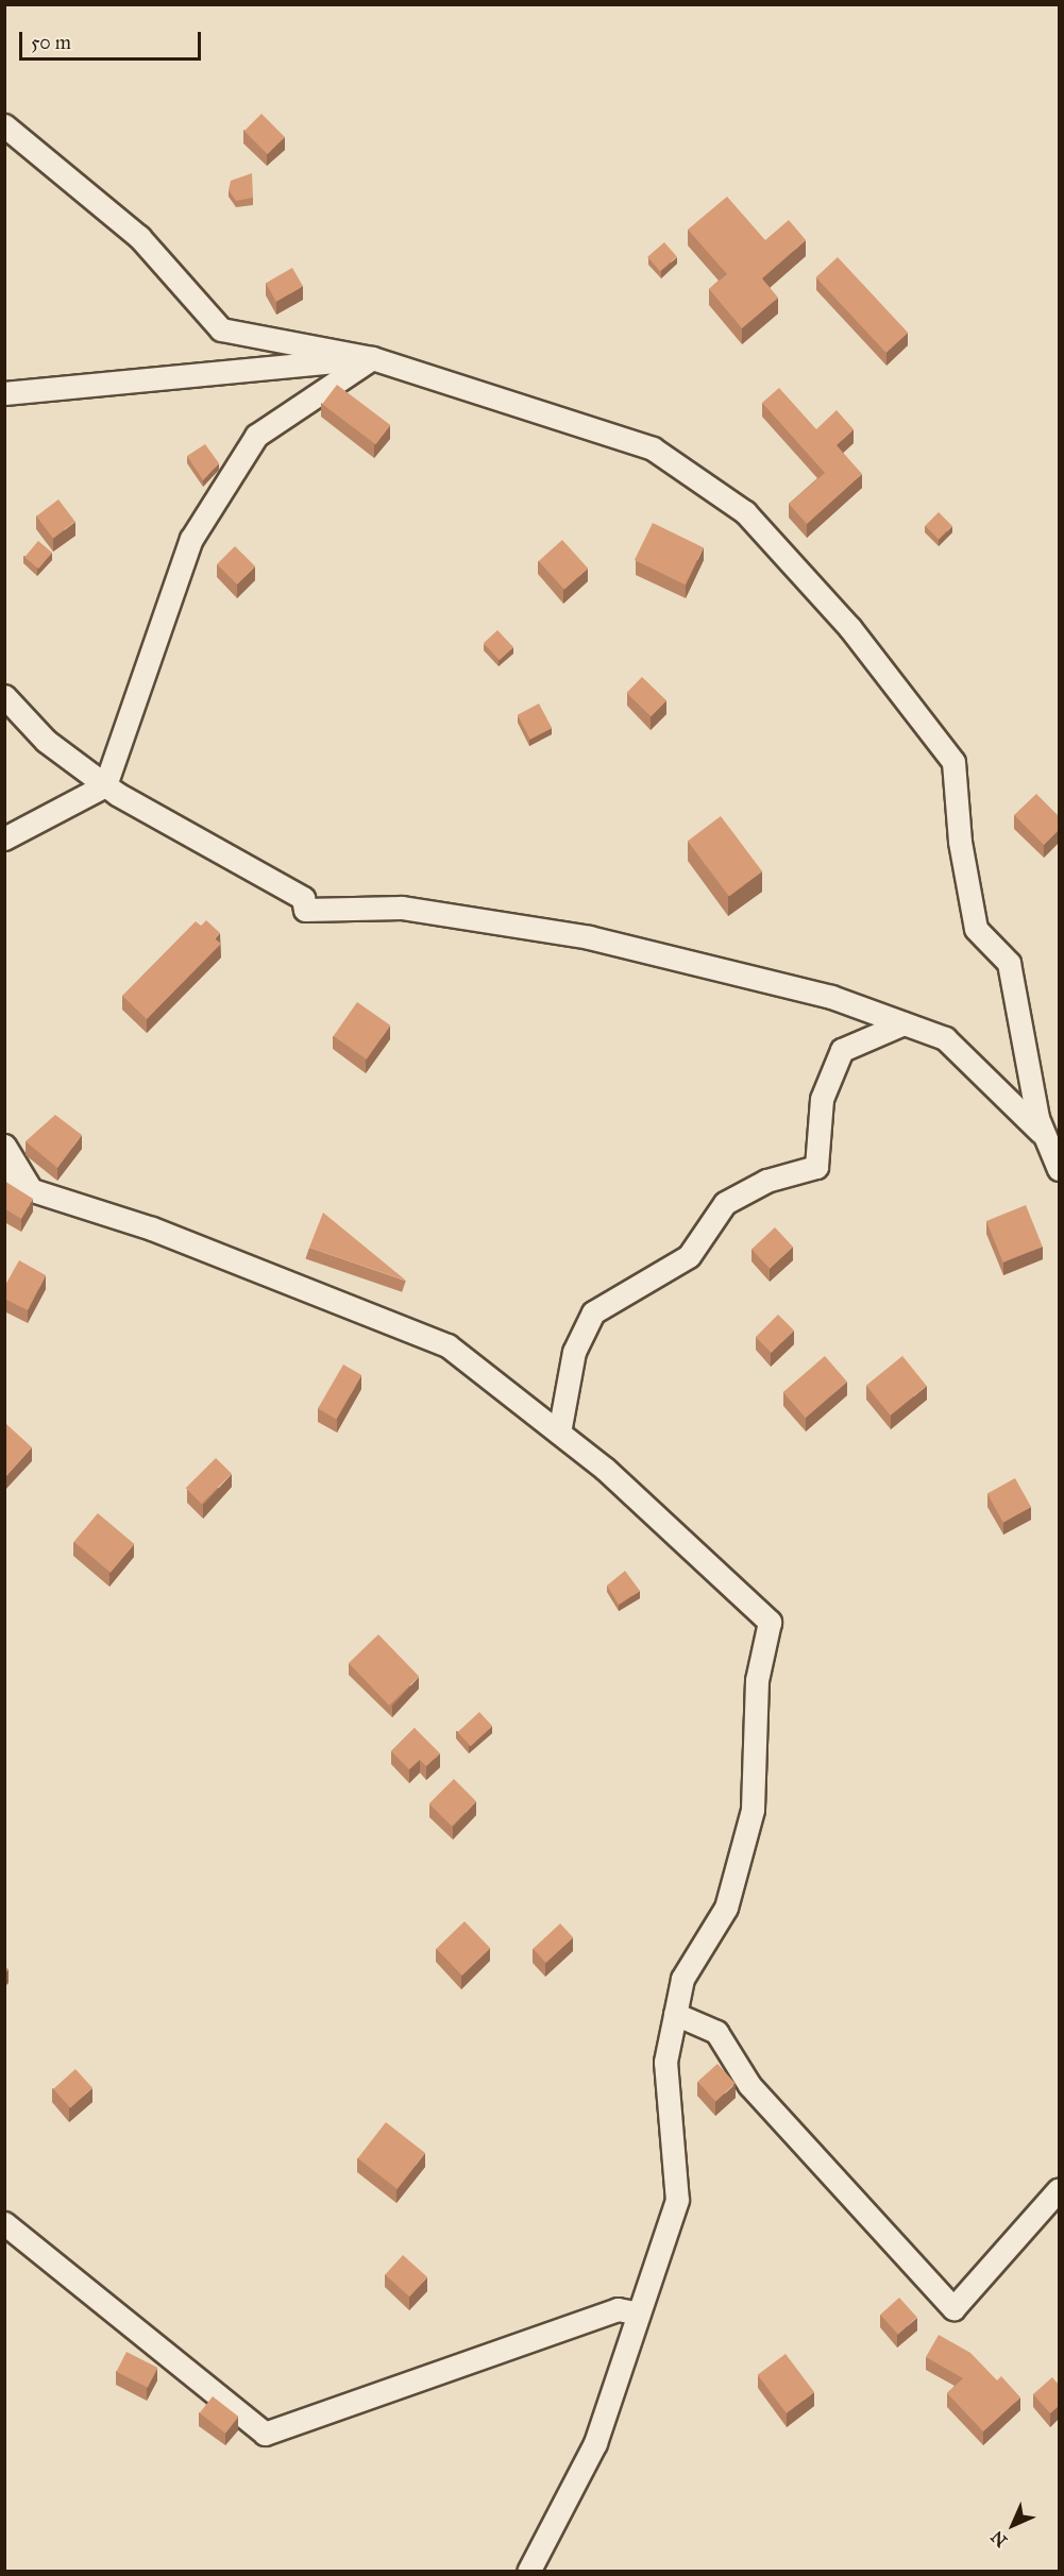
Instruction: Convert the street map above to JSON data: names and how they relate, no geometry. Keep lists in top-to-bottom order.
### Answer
{
  "scale_bar": "50 m",
  "north": "bottom left"
}
